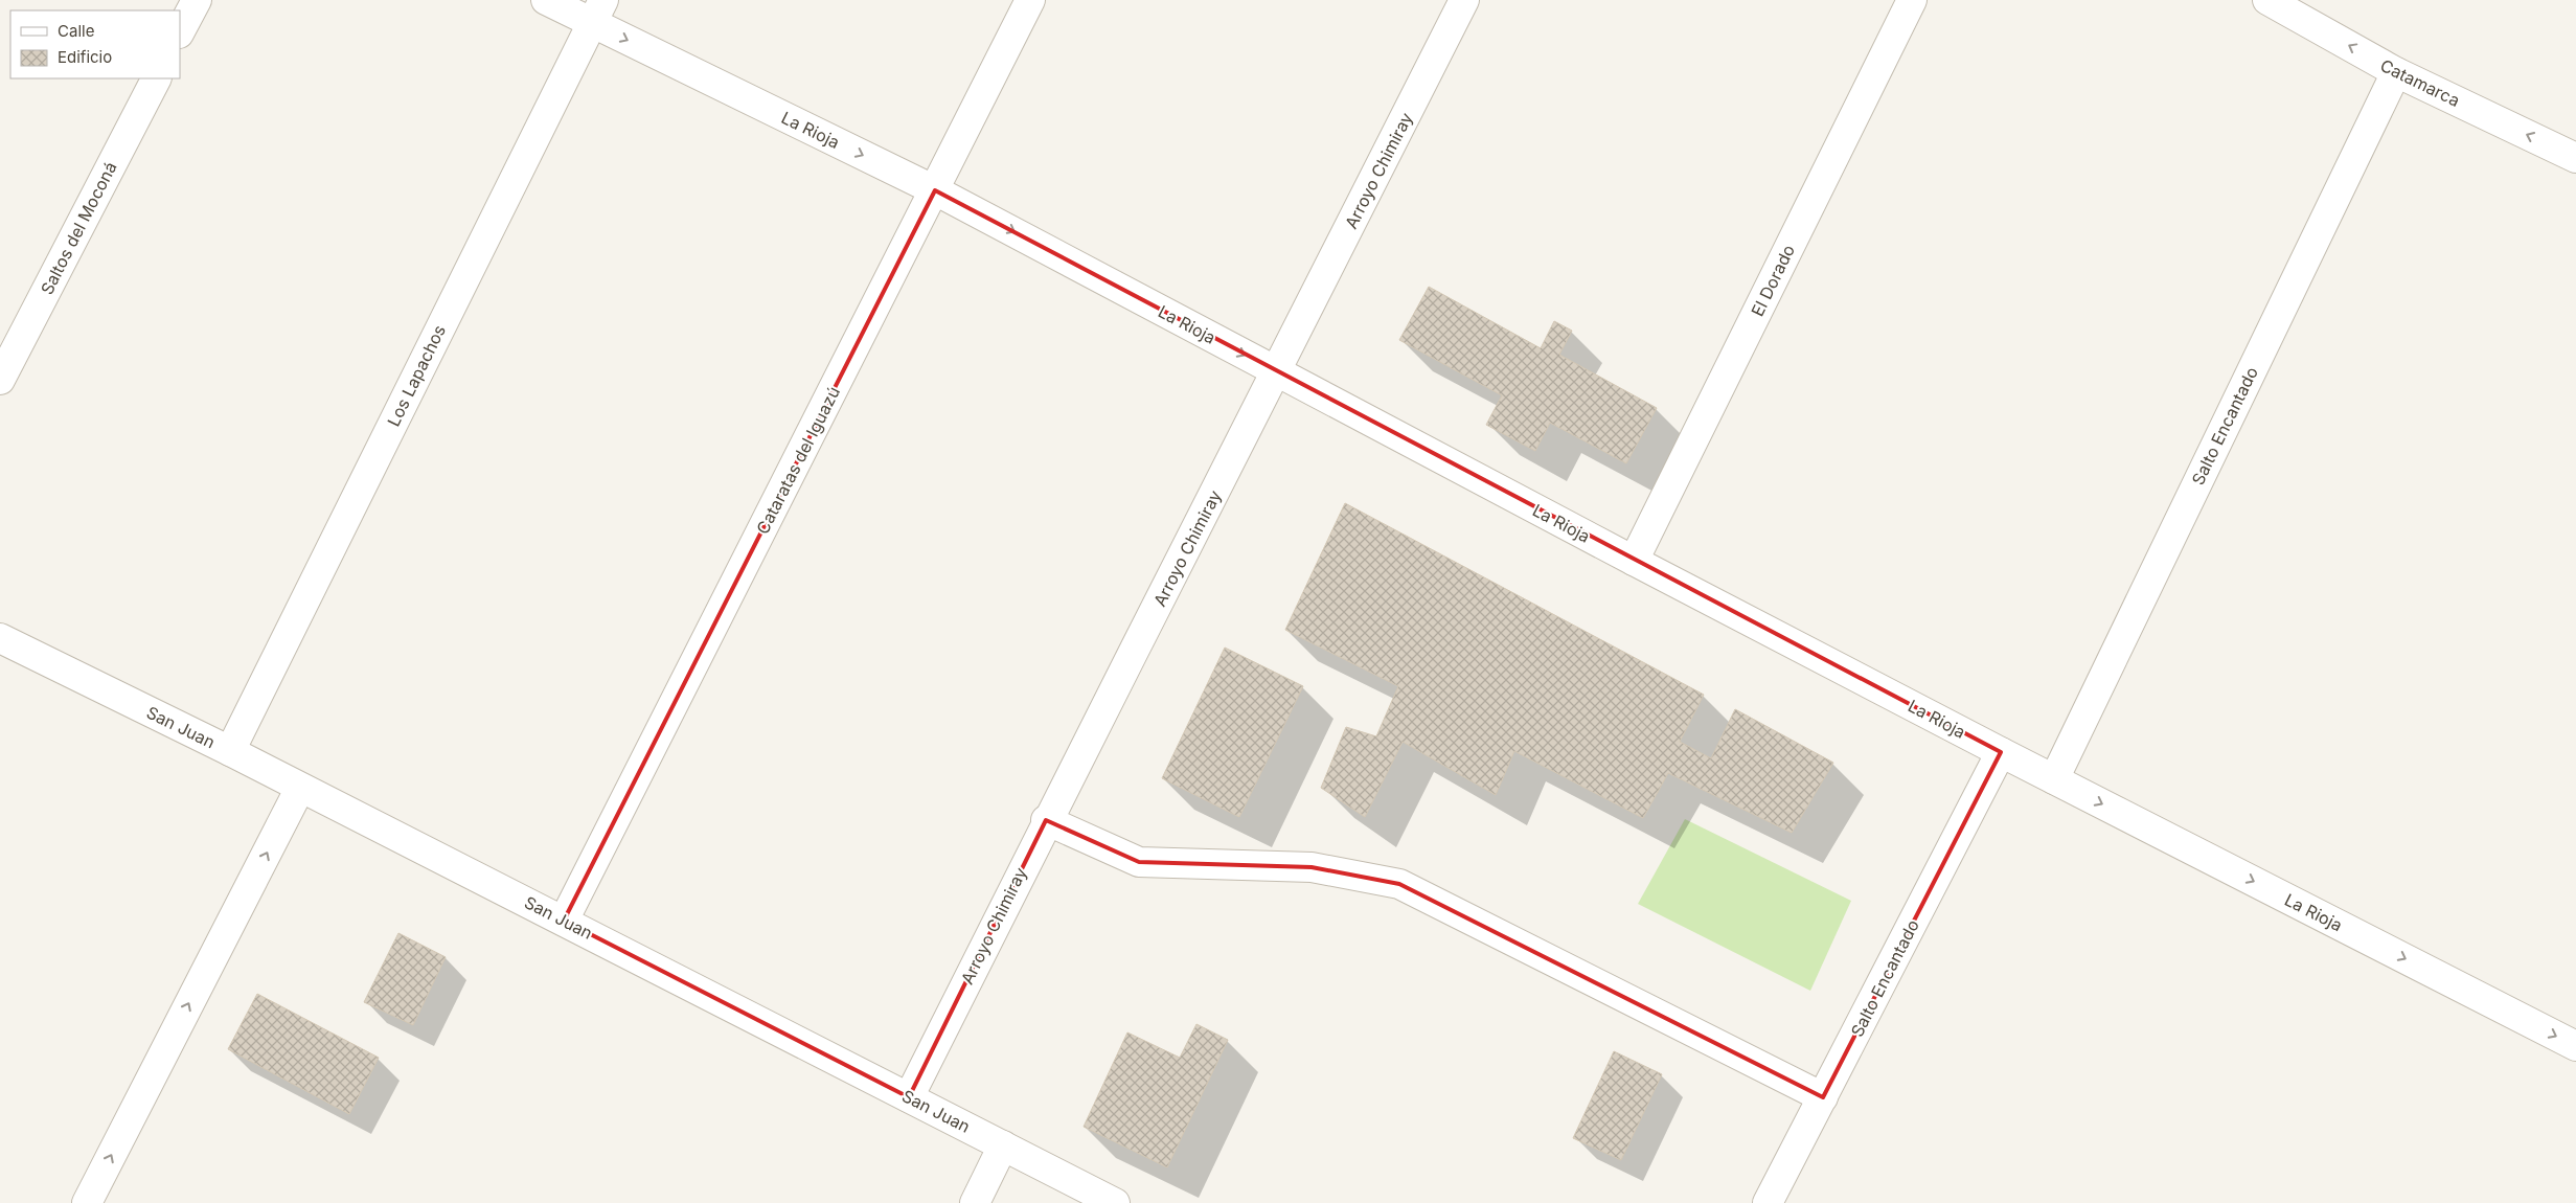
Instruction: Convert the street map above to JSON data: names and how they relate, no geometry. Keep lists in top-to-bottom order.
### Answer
{
  "streets": {
    "street": [
      "Catamarca",
      "La Rioja",
      "Arroyo Chimiray",
      "Saltos del Moconá",
      "El Dorado",
      "Los Lapachos",
      "Salto Encantado",
      "Cataratas del Iguazú",
      "San Juan"
    ]
  },
  "crossings": [
    ["Catamarca", "Salto Encantado"],
    ["La Rioja", "Arroyo Chimiray"],
    ["La Rioja", "El Dorado"],
    ["La Rioja", "Los Lapachos"],
    ["La Rioja", "Salto Encantado"],
    ["La Rioja", "Cataratas del Iguazú"],
    ["Arroyo Chimiray", "San Juan"],
    ["Los Lapachos", "San Juan"],
    ["Cataratas del Iguazú", "San Juan"]
  ],
  "one_way": ["Catamarca", "La Rioja"],
  "legend": ["Calle", "Edificio"]
}
